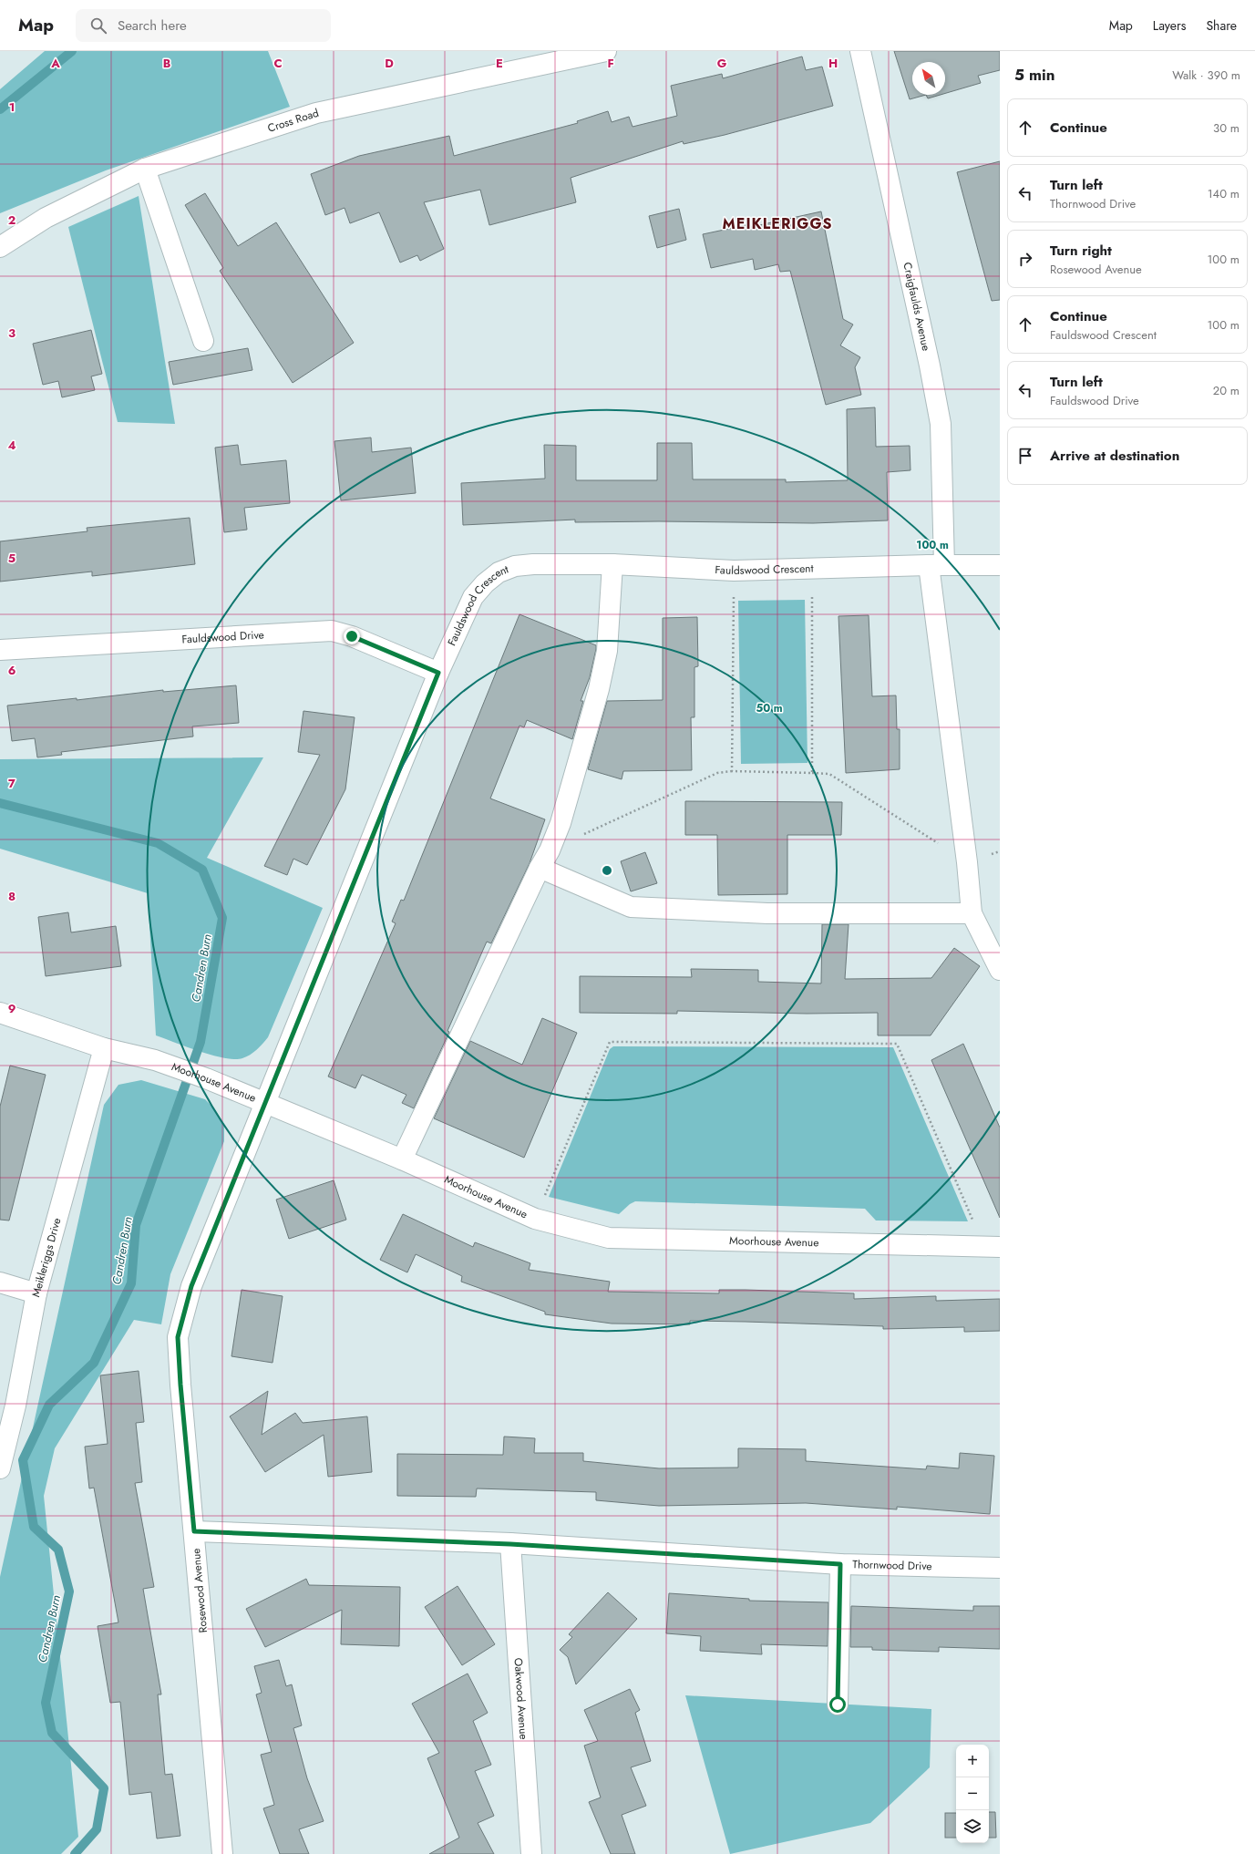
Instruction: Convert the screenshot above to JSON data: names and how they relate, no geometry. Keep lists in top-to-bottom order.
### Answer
{
  "streets": {
    "street": [
      "Cross Road",
      "Craigfaulds Avenue",
      "Fauldswood Crescent",
      "Fauldswood Drive",
      "Moorhouse Avenue",
      "Meikleriggs Drive",
      "Thornwood Drive",
      "Rosewood Avenue",
      "Oakwood Avenue"
    ]
  },
  "crossings": [
    ["Craigfaulds Avenue", "Fauldswood Crescent"],
    ["Fauldswood Crescent", "Fauldswood Drive"],
    ["Fauldswood Crescent", "Moorhouse Avenue"],
    ["Fauldswood Crescent", "Rosewood Avenue"],
    ["Moorhouse Avenue", "Meikleriggs Drive"],
    ["Moorhouse Avenue", "Rosewood Avenue"],
    ["Thornwood Drive", "Rosewood Avenue"],
    ["Thornwood Drive", "Oakwood Avenue"]
  ],
  "districts": ["MEIKLERIGGS"],
  "water": ["Candren Burn"],
  "north": "top left",
  "page": {
    "header": "Map",
    "search": "Search here",
    "nav": ["Map", "Layers", "Share"],
    "heading": ["5 min", "Walk · 390 m"],
    "list": [
      ["Continue", "30 m"],
      ["Turn left", "Thornwood Drive", "140 m"],
      ["Turn right", "Rosewood Avenue", "100 m"],
      ["Continue", "Fauldswood Crescent", "100 m"],
      ["Turn left", "Fauldswood Drive", "20 m"],
      "Arrive at destination"
    ],
    "map_buttons": ["+", "−"]
  },
  "grid": {
    "columns": [
      "A",
      "B",
      "C",
      "D",
      "E",
      "F",
      "G",
      "H"
    ],
    "rows": [
      "1",
      "2",
      "3",
      "4",
      "5",
      "6",
      "7",
      "8",
      "9"
    ]
  },
  "rings": ["100 m", "50 m"]
}
